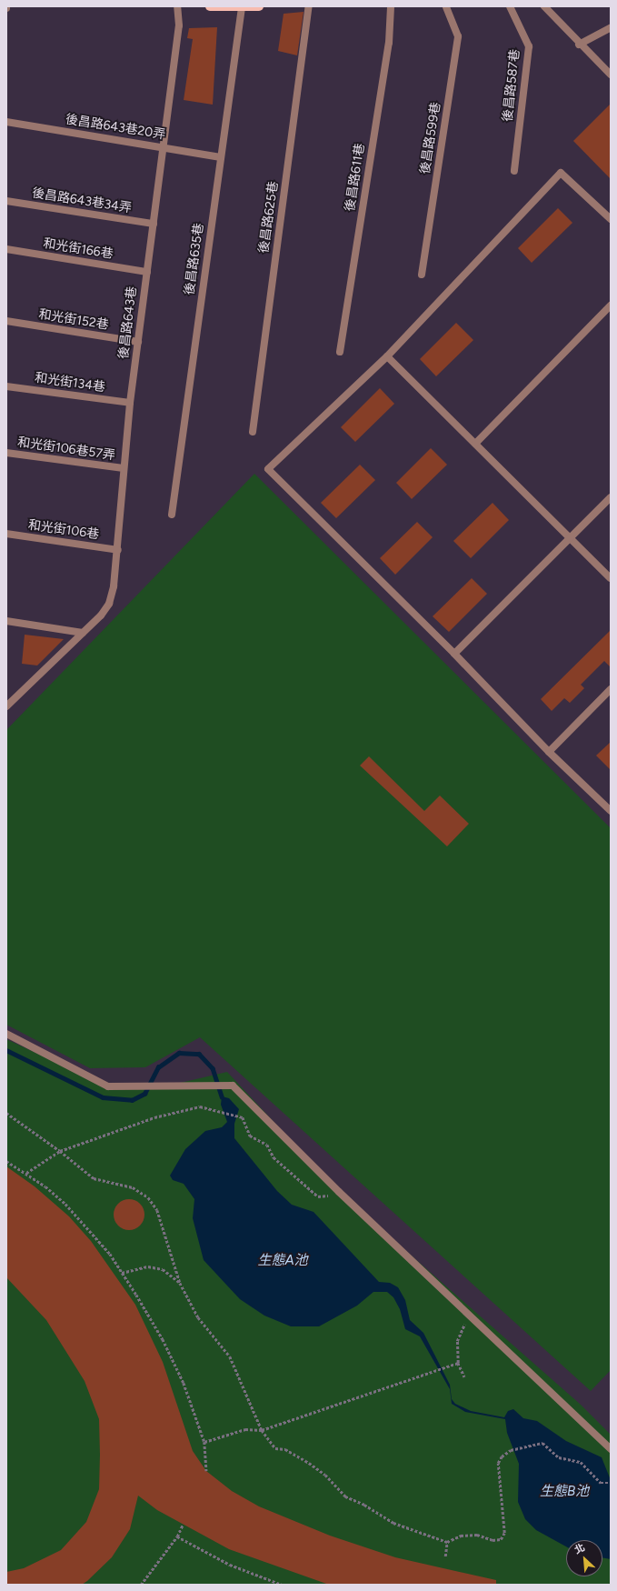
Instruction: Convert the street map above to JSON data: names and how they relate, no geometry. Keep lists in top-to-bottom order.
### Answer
{
  "streets": {
    "street": [
      "後昌路587巷",
      "後昌路643巷20弄",
      "後昌路599巷",
      "後昌路611巷",
      "後昌路643巷34弄",
      "後昌路625巷",
      "和光街166巷",
      "後昌路635巷",
      "和光街152巷",
      "後昌路643巷",
      "和光街134巷",
      "和光街106巷57弄",
      "和光街106巷"
    ]
  },
  "crossings": [
    ["後昌路643巷20弄", "後昌路635巷"],
    ["後昌路643巷20弄", "後昌路643巷"],
    ["後昌路643巷34弄", "後昌路643巷"],
    ["和光街166巷", "後昌路643巷"],
    ["和光街152巷", "後昌路643巷"],
    ["後昌路643巷", "和光街134巷"],
    ["後昌路643巷", "和光街106巷57弄"],
    ["後昌路643巷", "和光街106巷"]
  ],
  "water": ["生態A池", "生態B池"],
  "north": "top left"
}
